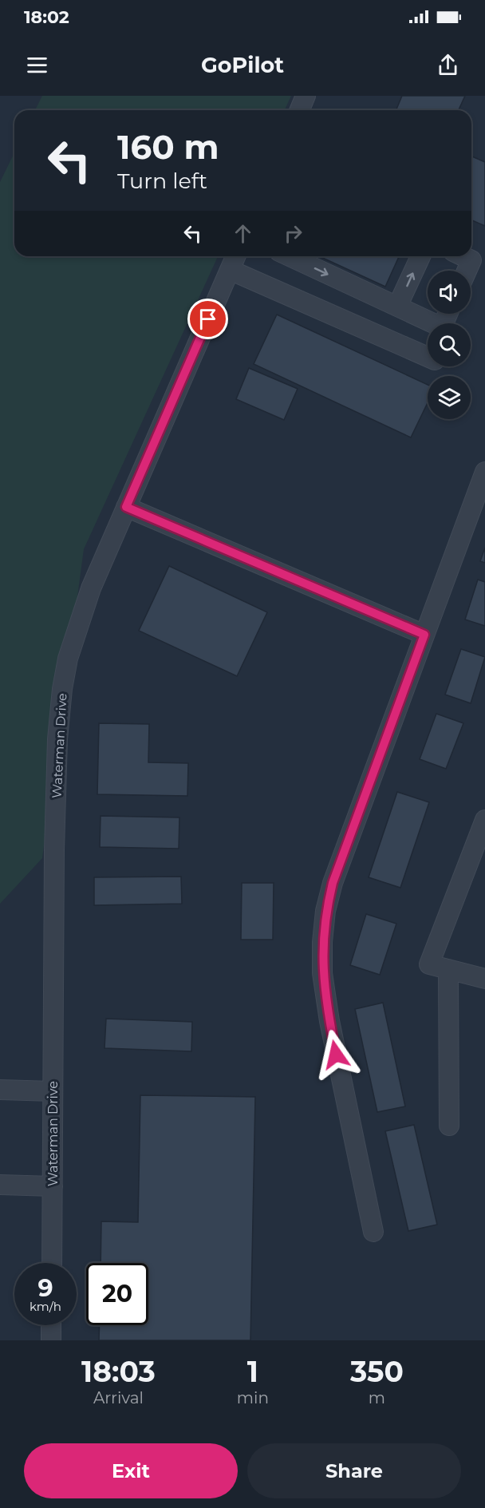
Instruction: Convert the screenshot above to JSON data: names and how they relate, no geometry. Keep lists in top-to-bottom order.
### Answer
{
  "streets": {
    "street": ["Waterman Drive"]
  },
  "page": {
    "status": "18:02",
    "header": "GoPilot",
    "turn": ["160 m", "Turn left"],
    "speed": "9 km/h",
    "limit": "20",
    "eta": [
      "18:03",
      "Arrival",
      "1",
      "min",
      "350",
      "m"
    ],
    "buttons": ["Exit", "Share"]
  }
}
